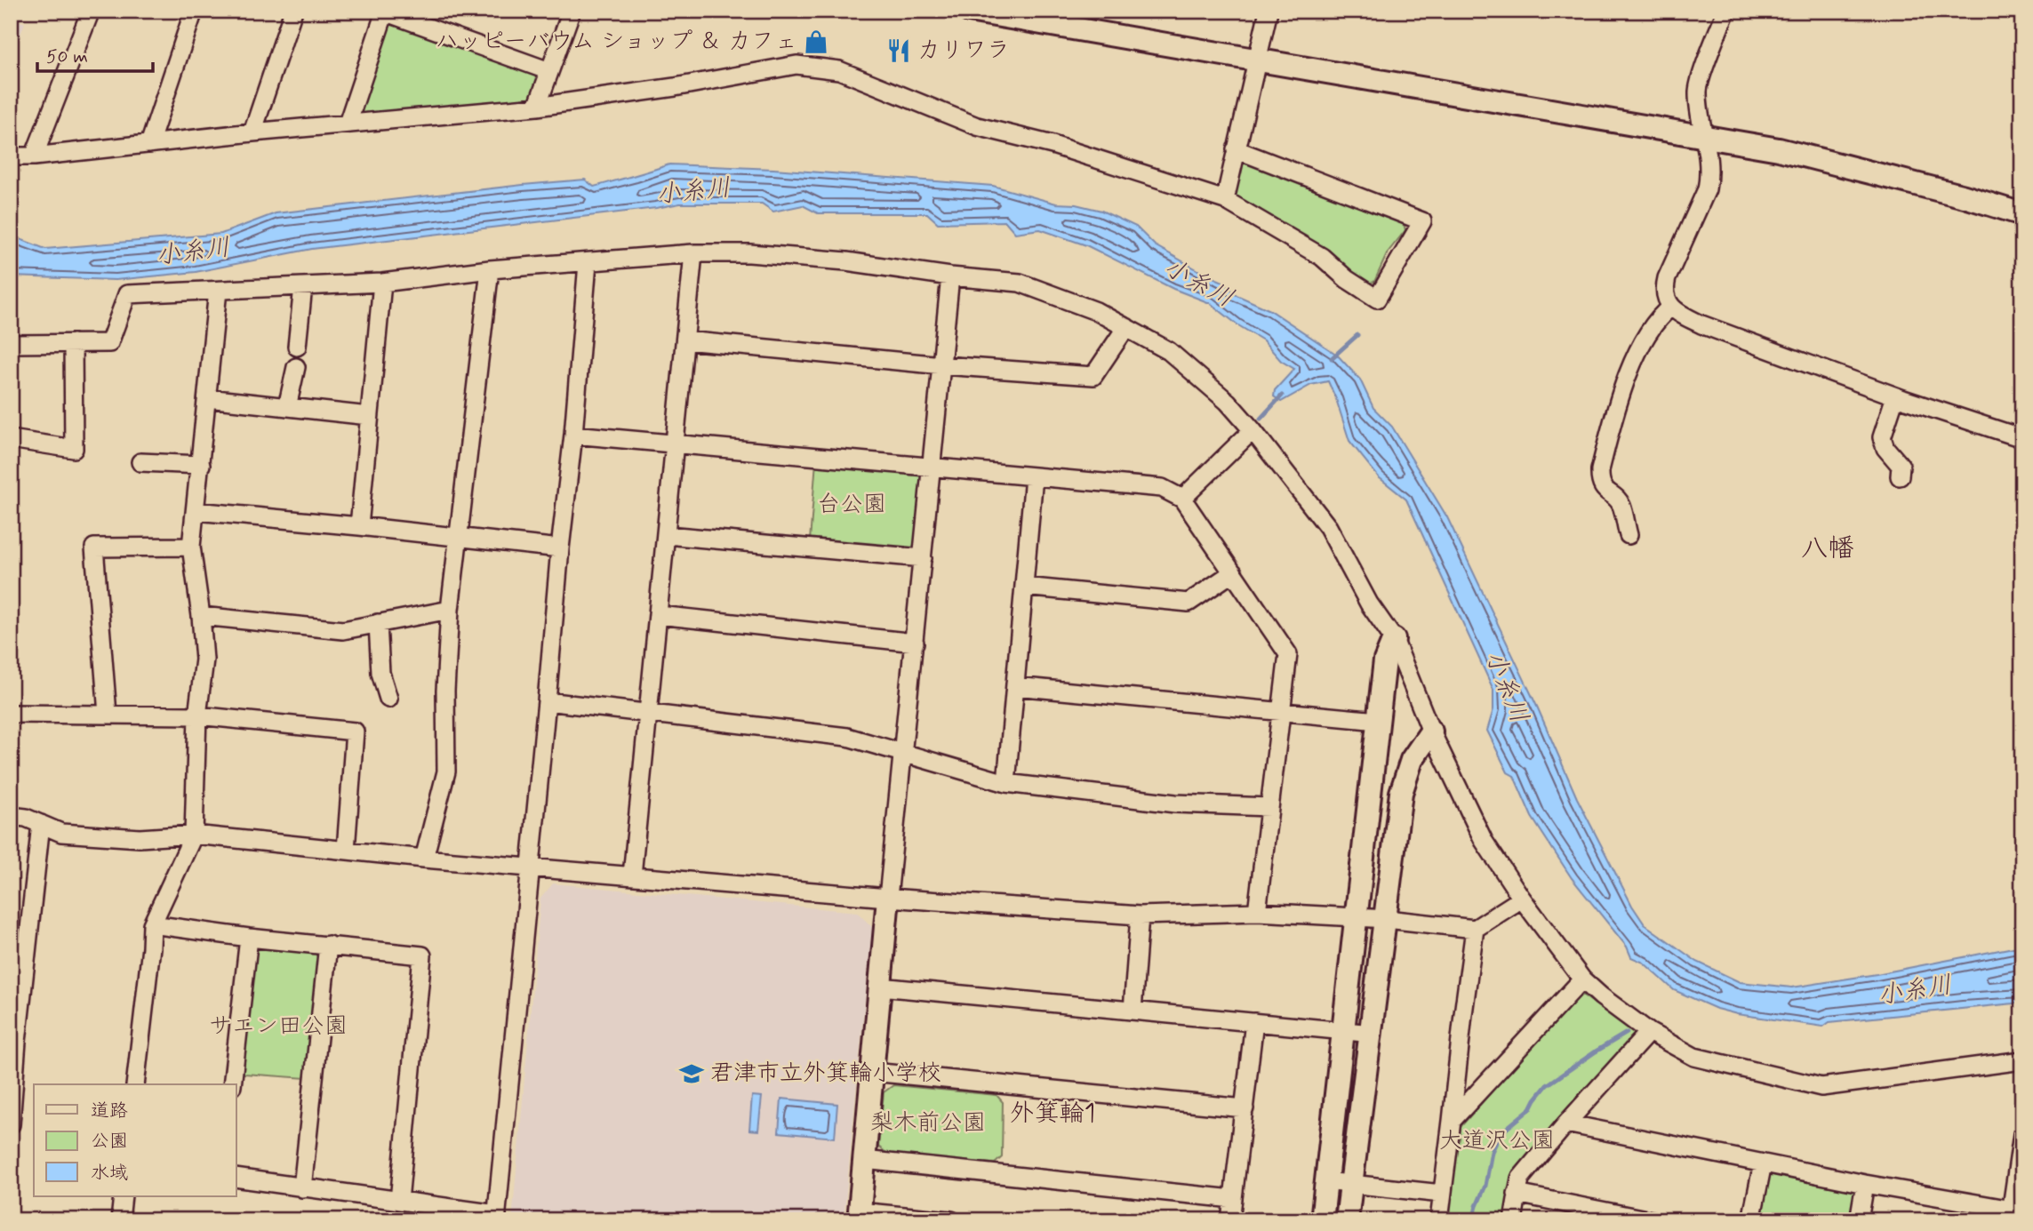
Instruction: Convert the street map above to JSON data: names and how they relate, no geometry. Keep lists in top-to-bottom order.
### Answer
{
  "districts": ["八幡", "外箕輪1"],
  "water": ["小糸川"],
  "parks": [
    "台公園",
    "サエン田公園",
    "梨木前公園",
    "大道沢公園"
  ],
  "places": {
    "shop": ["ハッピーバウム ショップ ＆ カフェ"],
    "restaurant": ["カリワラ"],
    "school or university": ["君津市立外箕輪小学校"]
  },
  "legend": ["道路", "公園", "水域"],
  "scale_bar": "50 m"
}
